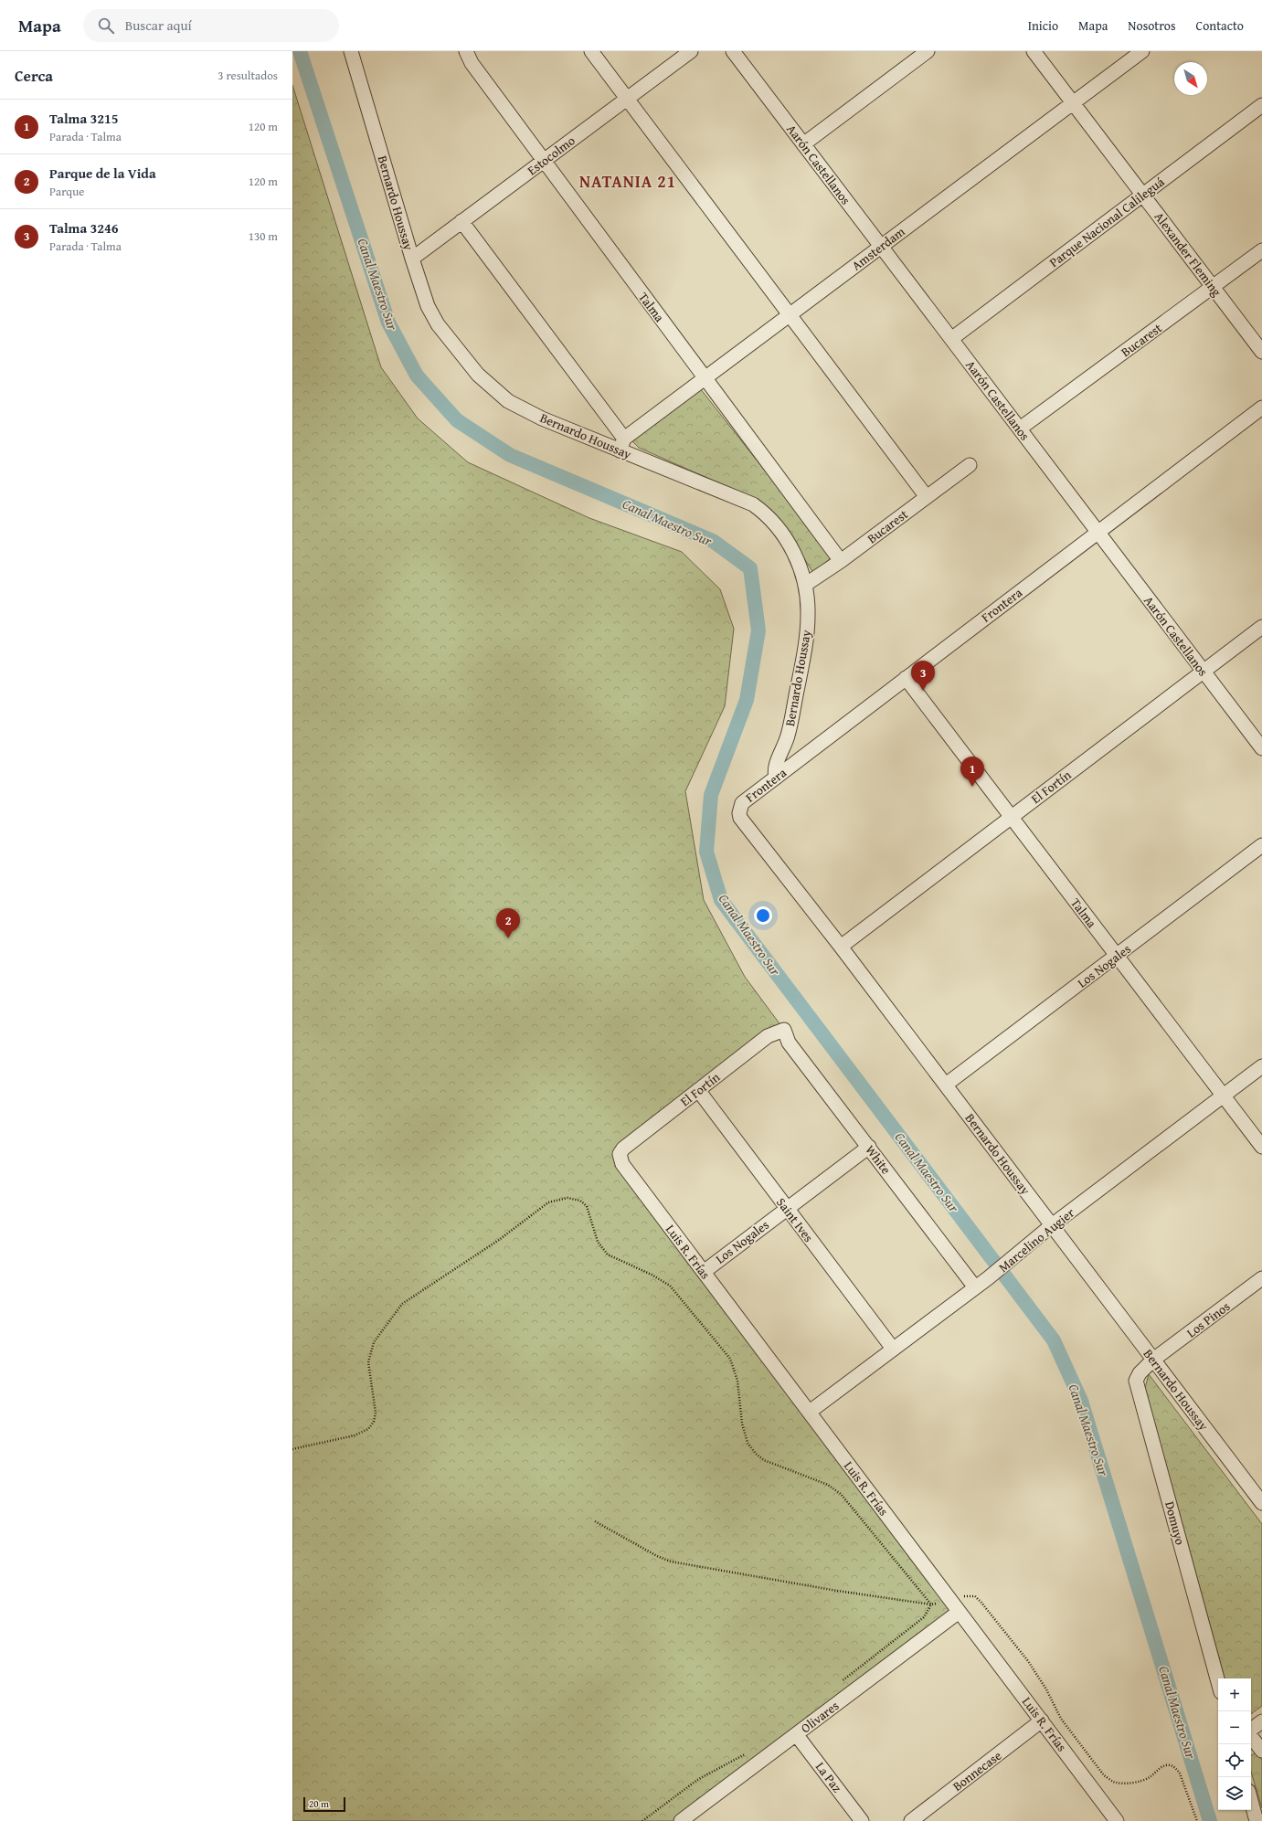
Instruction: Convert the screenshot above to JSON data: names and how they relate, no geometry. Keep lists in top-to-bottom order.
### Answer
{
  "streets": {
    "street": [
      "Estocolmo",
      "Aarón Castellanos",
      "Bernardo Houssay",
      "Parque Nacional Calileguá",
      "Amsterdam",
      "Alexander Fleming",
      "Talma",
      "Bucarest",
      "Frontera",
      "El Fortín",
      "Los Nogales",
      "White",
      "Saint Ives",
      "Marcelino Augier",
      "Luis R. Frías",
      "Los Pinos",
      "Domuyo",
      "Olivares",
      "Bonnecase",
      "La Paz"
    ]
  },
  "crossings": [
    ["Estocolmo", "Bernardo Houssay"],
    ["Estocolmo", "Talma"],
    ["Aarón Castellanos", "Parque Nacional Calileguá"],
    ["Aarón Castellanos", "Amsterdam"],
    ["Aarón Castellanos", "Bucarest"],
    ["Aarón Castellanos", "Frontera"],
    ["Aarón Castellanos", "El Fortín"],
    ["Bernardo Houssay", "Amsterdam"],
    ["Bernardo Houssay", "Bucarest"],
    ["Bernardo Houssay", "Frontera"],
    ["Bernardo Houssay", "El Fortín"],
    ["Bernardo Houssay", "Los Nogales"],
    ["Bernardo Houssay", "Marcelino Augier"],
    ["Bernardo Houssay", "Los Pinos"],
    ["Bernardo Houssay", "Domuyo"],
    ["Parque Nacional Calileguá", "Alexander Fleming"],
    ["Amsterdam", "Alexander Fleming"],
    ["Amsterdam", "Talma"],
    ["Alexander Fleming", "Bucarest"],
    ["Talma", "Bucarest"],
    ["Talma", "Frontera"],
    ["Talma", "El Fortín"],
    ["Talma", "Los Nogales"],
    ["Talma", "Marcelino Augier"],
    ["El Fortín", "White"],
    ["El Fortín", "Saint Ives"],
    ["El Fortín", "Luis R. Frías"],
    ["Los Nogales", "White"],
    ["Los Nogales", "Saint Ives"],
    ["Los Nogales", "Luis R. Frías"],
    ["White", "Marcelino Augier"],
    ["Saint Ives", "Marcelino Augier"],
    ["Marcelino Augier", "Luis R. Frías"],
    ["Luis R. Frías", "Olivares"],
    ["Luis R. Frías", "Bonnecase"],
    ["Los Pinos", "Domuyo"],
    ["Olivares", "La Paz"]
  ],
  "districts": ["NATANIA 21"],
  "water": ["Canal Maestro Sur"],
  "scale_bar": "20 m",
  "north": "bottom right",
  "page": {
    "header": "Mapa",
    "search": "Buscar aquí",
    "nav": [
      "Inicio",
      "Mapa",
      "Nosotros",
      "Contacto"
    ],
    "heading": ["Cerca", "3 resultados"],
    "list": [
      {
        "mark": "1",
        "name": "Talma 3215",
        "note": "Parada · Talma",
        "value": "120 m"
      },
      {
        "mark": "2",
        "name": "Parque de la Vida",
        "note": "Parque",
        "value": "120 m"
      },
      {
        "mark": "3",
        "name": "Talma 3246",
        "note": "Parada · Talma",
        "value": "130 m"
      }
    ],
    "pins": ["3", "1", "2"],
    "map_buttons": ["+", "−"],
    "scale": "20 m"
  }
}
